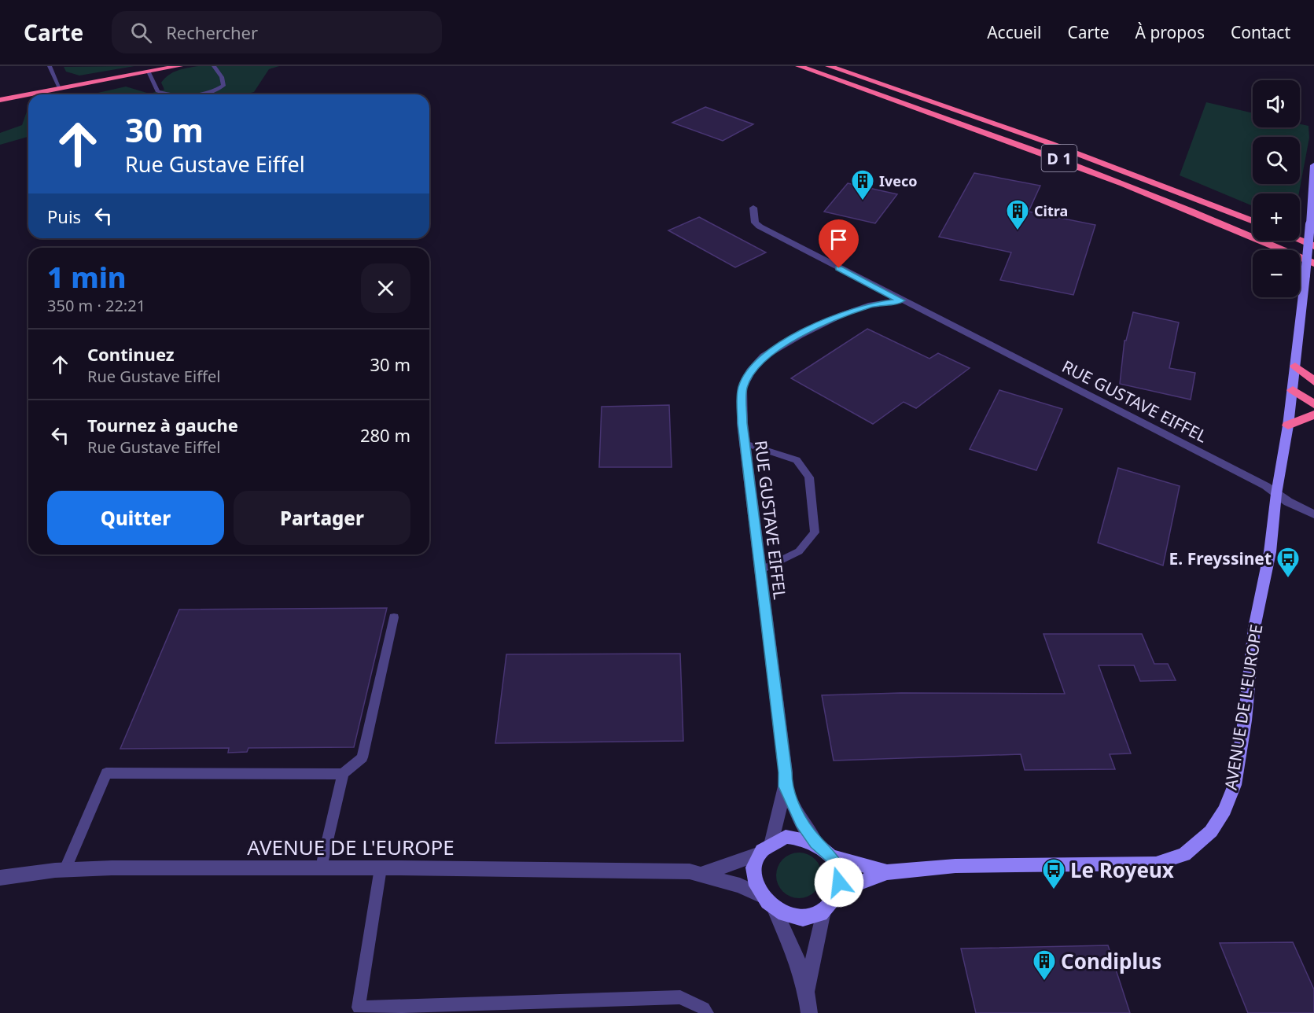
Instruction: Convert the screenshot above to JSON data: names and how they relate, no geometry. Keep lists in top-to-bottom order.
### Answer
{
  "streets": {
    "highway": ["D 1"],
    "street": ["RUE GUSTAVE EIFFEL", "AVENUE DE L'EUROPE"]
  },
  "crossings": [
    ["RUE GUSTAVE EIFFEL", "AVENUE DE L'EUROPE"]
  ],
  "places": {
    "building": ["Iveco", "Citra", "Condiplus"],
    "bus stop": ["E. Freyssinet", "Le Royeux"]
  },
  "page": {
    "header": "Carte",
    "search": "Rechercher",
    "nav": [
      "Accueil",
      "Carte",
      "À propos",
      "Contact"
    ],
    "map_buttons": ["+", "−"],
    "turn": ["30 m", "Rue Gustave Eiffel"],
    "then": "Puis",
    "heading": ["1 min", "350 m · 22:21"],
    "list": [
      {
        "name": "Continuez",
        "note": "Rue Gustave Eiffel",
        "value": "30 m"
      },
      {
        "name": "Tournez à gauche",
        "note": "Rue Gustave Eiffel",
        "value": "280 m"
      }
    ],
    "buttons": ["Quitter", "Partager"]
  }
}
